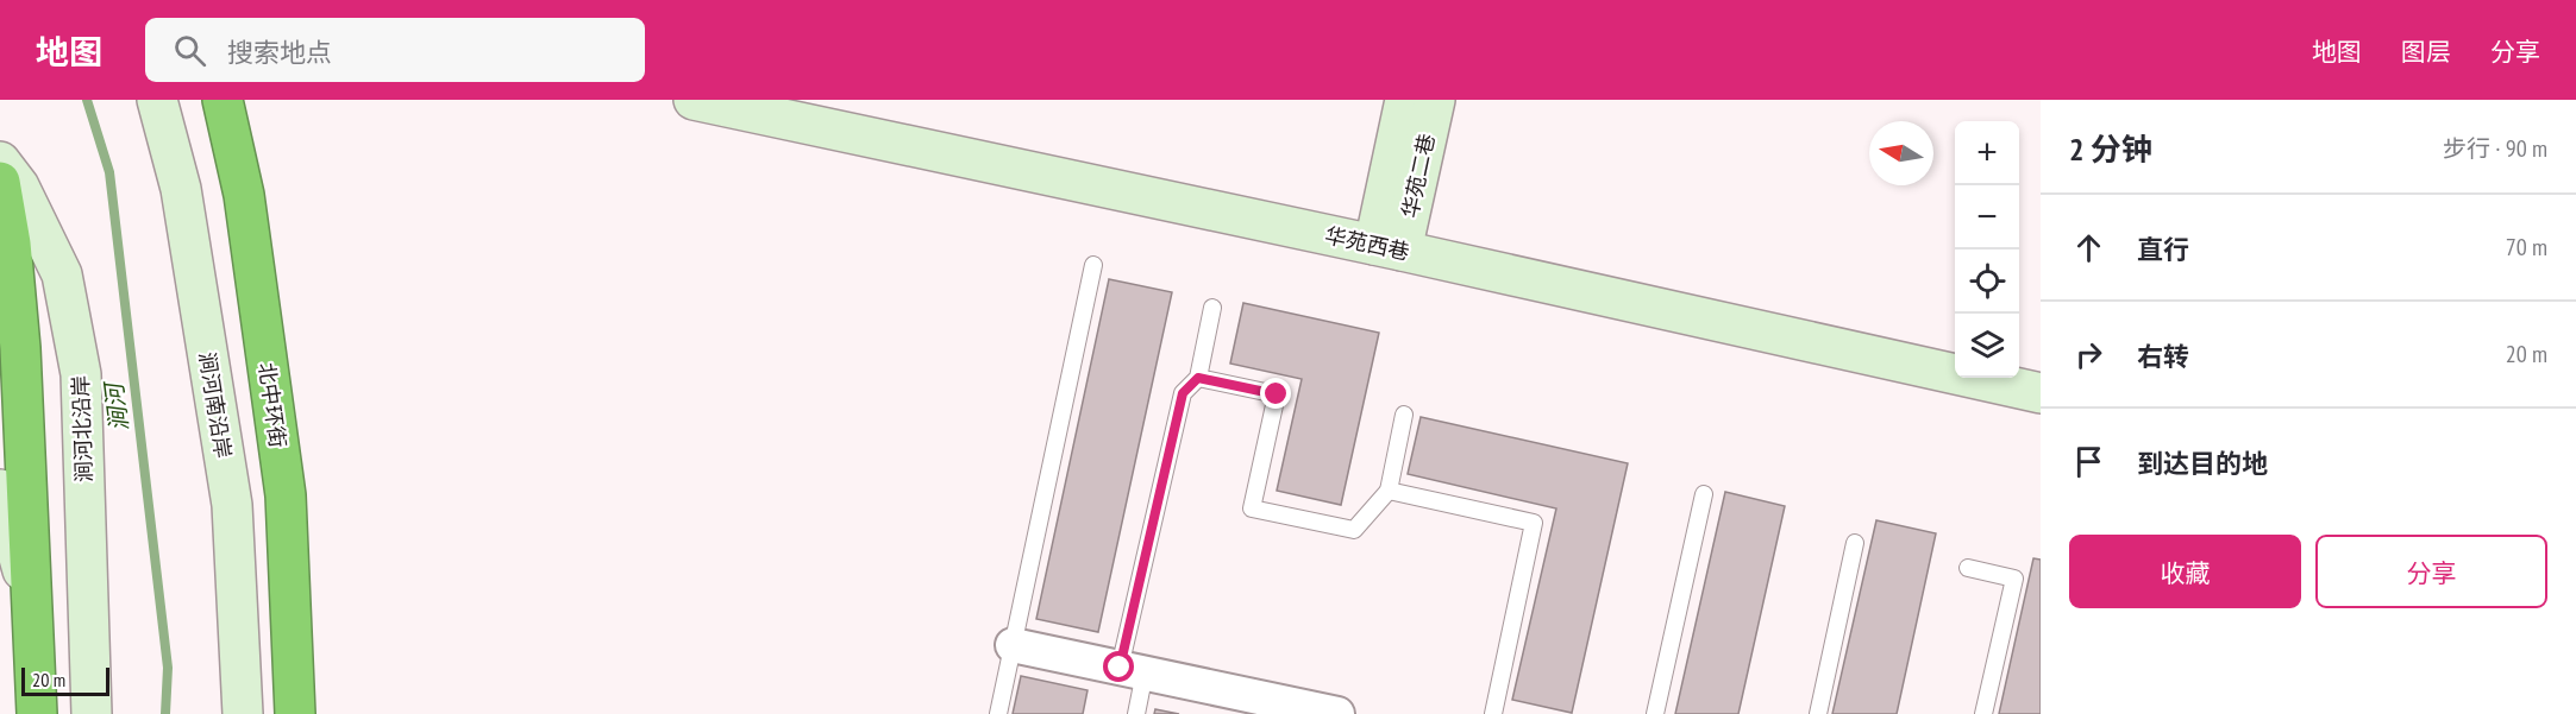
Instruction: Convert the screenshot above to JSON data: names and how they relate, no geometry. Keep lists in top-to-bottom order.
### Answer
{
  "streets": {
    "highway": ["北中环街"],
    "street": [
      "华苑二巷",
      "华苑西巷",
      "涧河南沿岸",
      "涧河北沿岸"
    ]
  },
  "crossings": [
    ["华苑二巷", "华苑西巷"]
  ],
  "water": ["涧河"],
  "scale_bar": "20 m",
  "north": "left",
  "page": {
    "header": "地图",
    "search": "搜索地点",
    "nav": ["地图", "图层", "分享"],
    "heading": ["2 分钟", "步行 · 90 m"],
    "map_buttons": ["+", "−"],
    "list": [
      ["直行", "70 m"],
      ["右转", "20 m"],
      "到达目的地"
    ],
    "buttons": ["收藏", "分享"],
    "scale": "20 m"
  }
}
